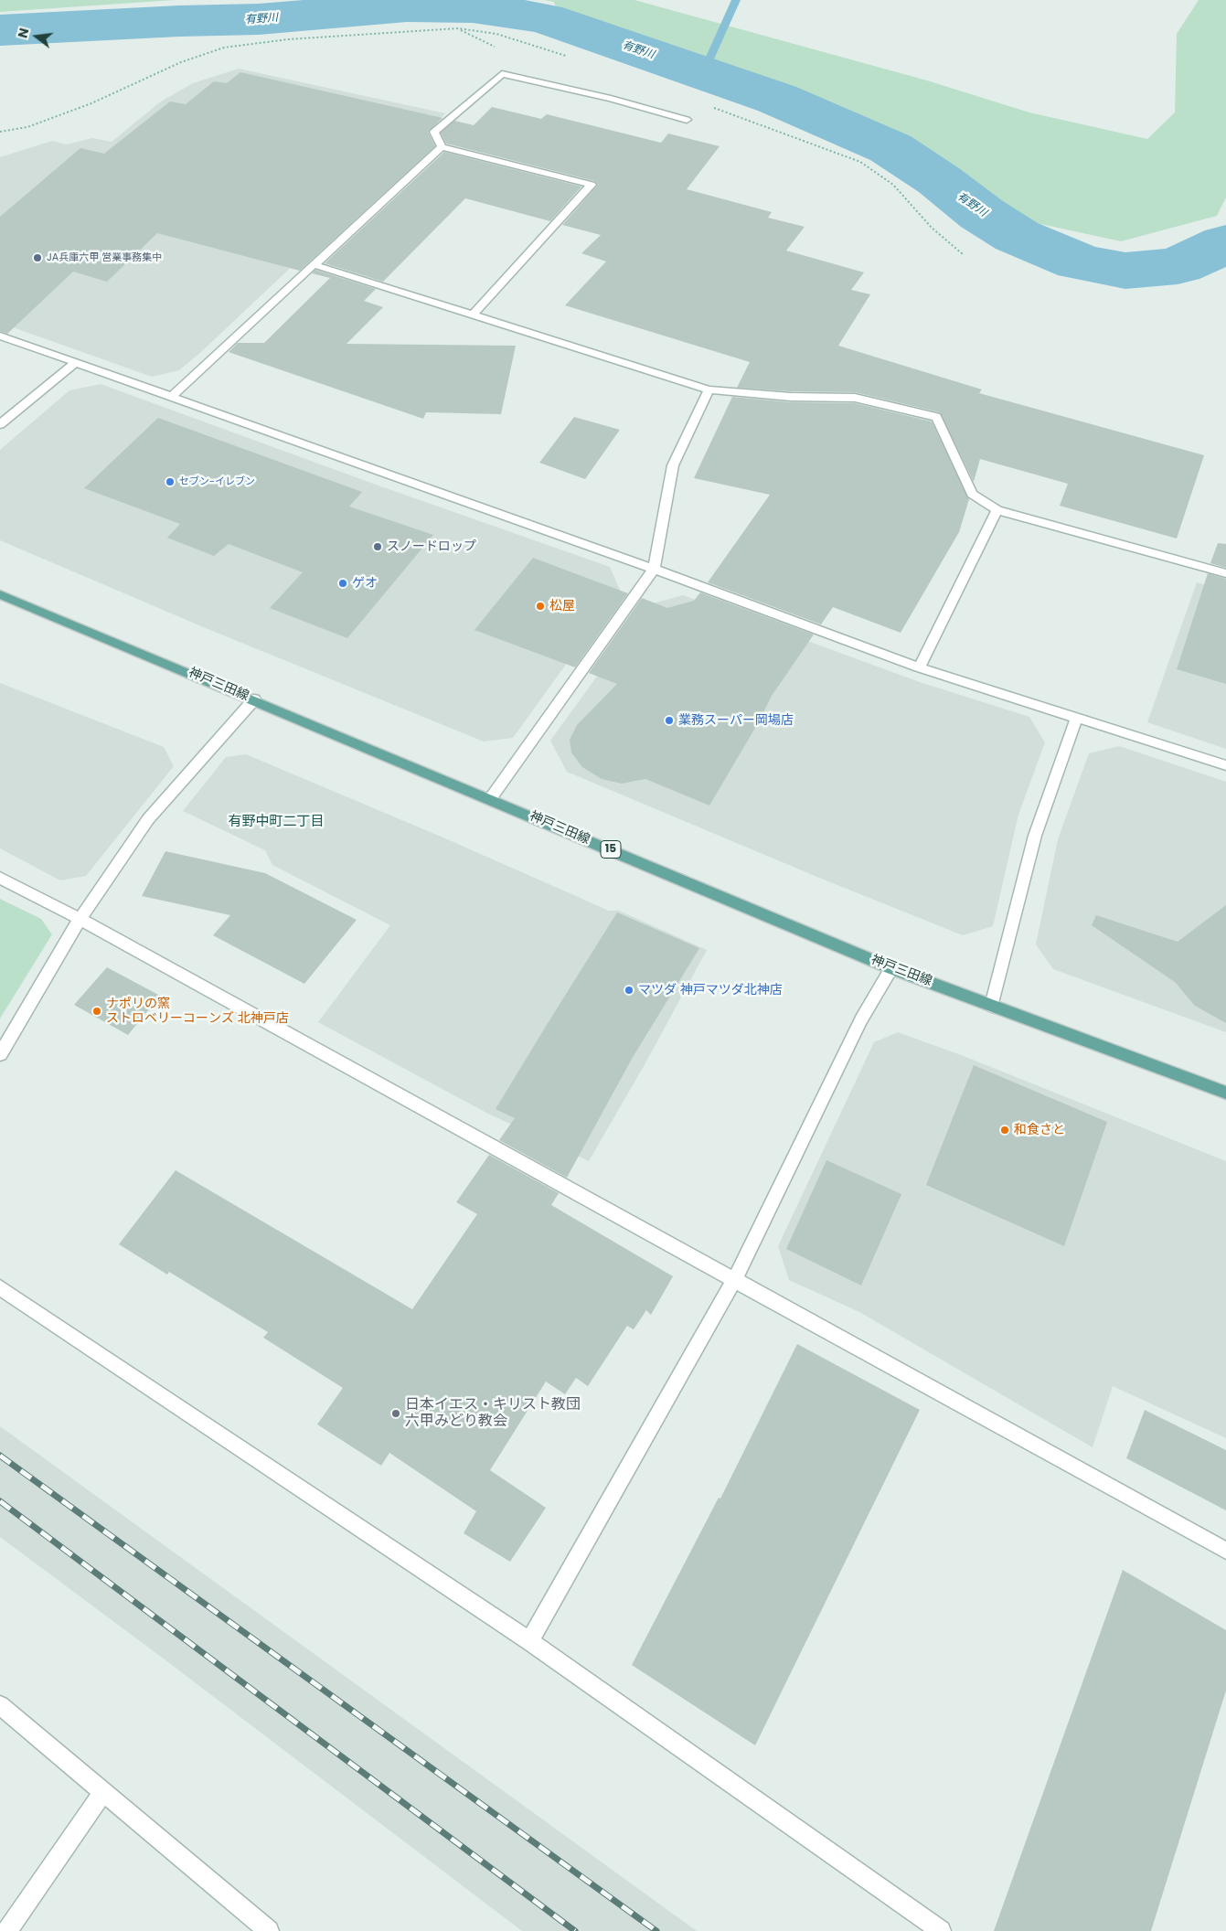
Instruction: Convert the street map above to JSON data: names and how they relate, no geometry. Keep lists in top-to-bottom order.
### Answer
{
  "streets": {
    "main road": ["神戸三田線", "15"]
  },
  "districts": ["有野中町二丁目"],
  "water": ["有野川"],
  "places": [
    "JA兵庫六甲 営業事務集中",
    "セブン-イレブン",
    "スノードロップ",
    "ゲオ",
    "松屋",
    "業務スーパー岡場店",
    "マツダ 神戸マツダ北神店",
    "ナポリの窯 ストロベリーコーンズ 北神戸店",
    "和食さと",
    "日本イエス・キリスト教団 六甲みどり教会"
  ],
  "north": "left"
}
